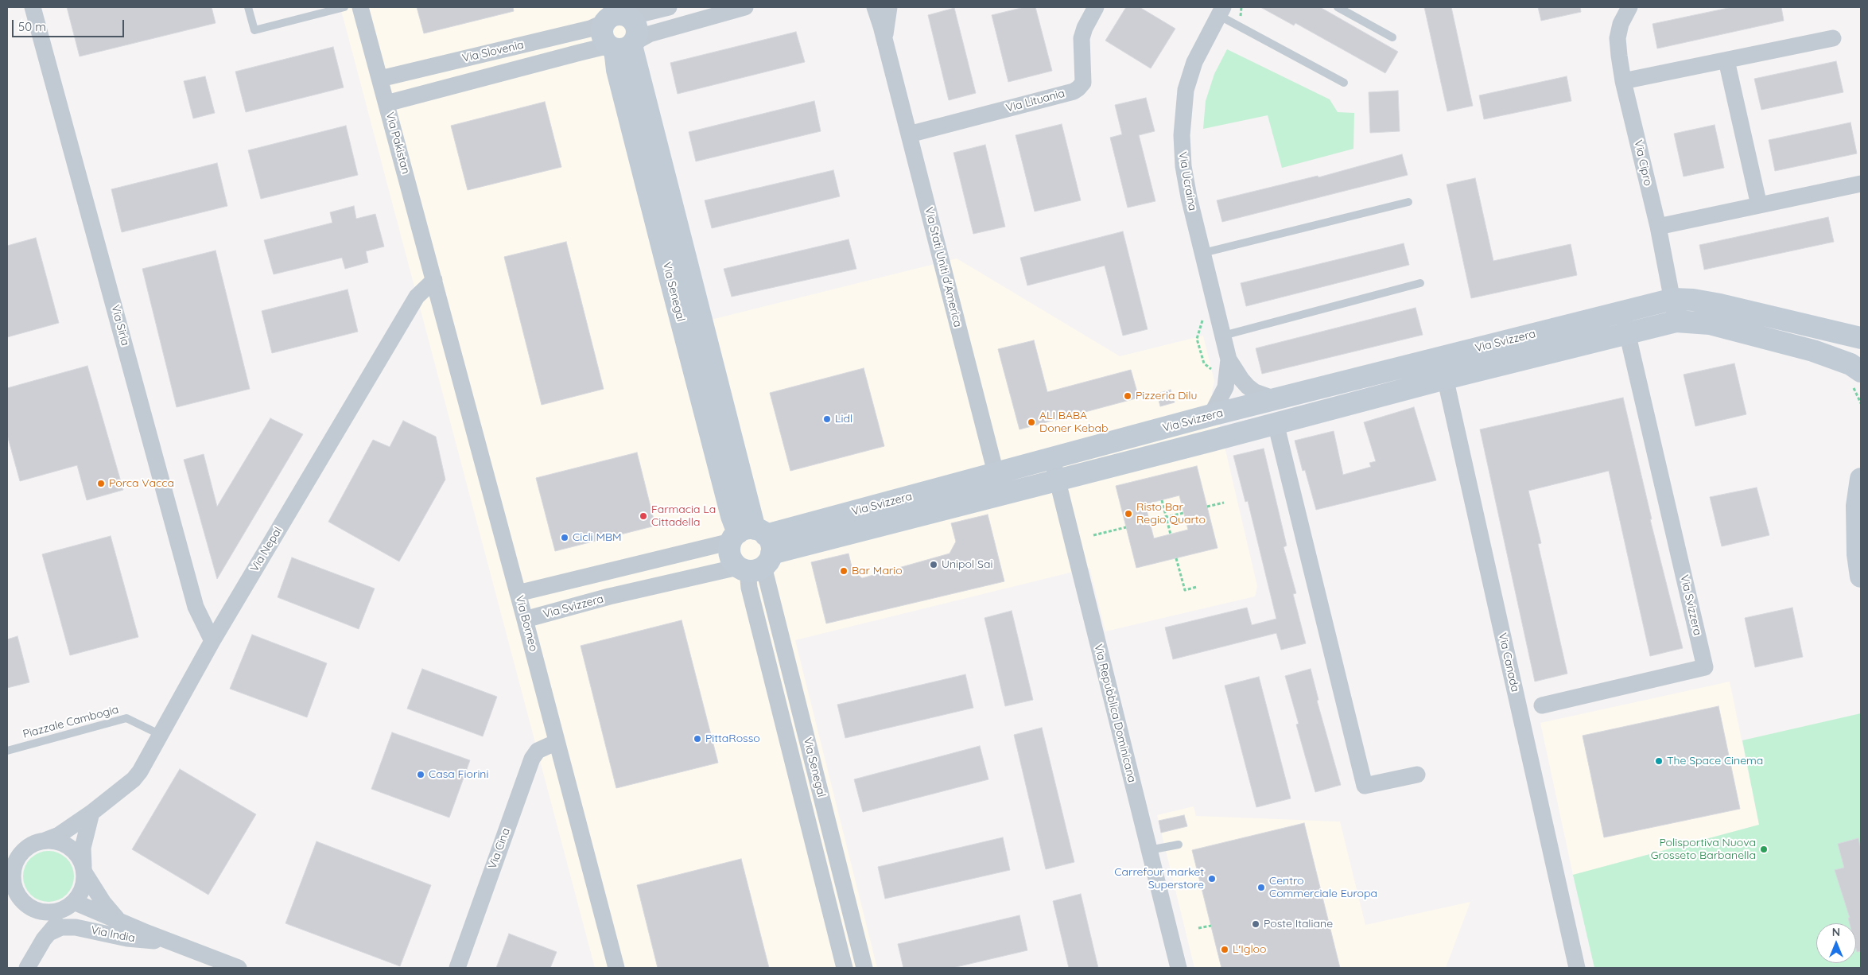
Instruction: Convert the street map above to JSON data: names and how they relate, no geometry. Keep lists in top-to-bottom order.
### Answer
{
  "streets": {
    "main road": ["Via Senegal", "Via Svizzera"],
    "street": [
      "Via Slovenia",
      "Via Lituania",
      "Via Pakistan",
      "Via Cipro",
      "Via Ucraina",
      "Via Stati Uniti d'America",
      "Via Siria",
      "Via Nepal",
      "Via Borneo",
      "Via Canada",
      "Via Repubblica Dominicana",
      "Via Cina",
      "Via India"
    ],
    "lane": ["Piazzale Cambogia"]
  },
  "crossings": [
    ["Via Slovenia", "Via Pakistan"],
    ["Via Slovenia", "Via Senegal"],
    ["Via Lituania", "Via Stati Uniti d'America"],
    ["Via Pakistan", "Via Nepal"],
    ["Via Pakistan", "Via Borneo"],
    ["Via Cipro", "Via Svizzera"],
    ["Via Ucraina", "Via Svizzera"],
    ["Via Stati Uniti d'America", "Via Svizzera"],
    ["Via Senegal", "Via Svizzera"],
    ["Via Siria", "Via Nepal"],
    ["Via Svizzera", "Via Borneo"],
    ["Via Svizzera", "Via Canada"],
    ["Via Svizzera", "Via Repubblica Dominicana"],
    ["Via Nepal", "Via Borneo"],
    ["Via Nepal", "Piazzale Cambogia"],
    ["Via Nepal", "Via India"],
    ["Via Borneo", "Via Cina"]
  ],
  "places": [
    "Pizzeria Dilu",
    "Lidl",
    "ALI BABA Doner Kebab",
    "Porca Vacca",
    "Risto Bar Regio Quarto",
    "Farmacia La Cittadella",
    "Cicli MBM",
    "Unipol Sai",
    "Bar Mario",
    "PittaRosso",
    "The Space Cinema",
    "Casa Fiorini",
    "Polisportiva Nuova Grosseto Barbanella",
    "Carrefour market Superstore",
    "Centro Commerciale Europa",
    "Poste Italiane",
    "L'Igloo"
  ],
  "scale_bar": "50 m",
  "north": "top"
}
